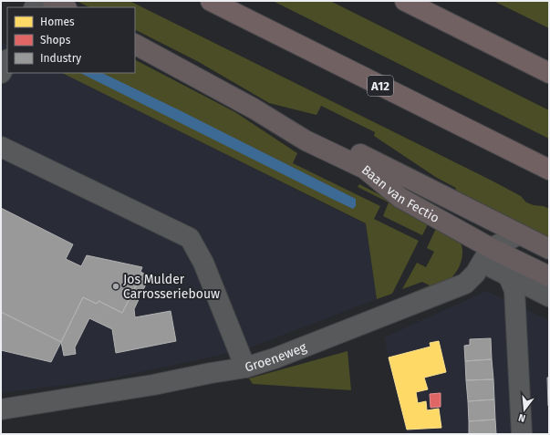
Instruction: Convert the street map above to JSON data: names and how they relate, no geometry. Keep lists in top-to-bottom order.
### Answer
{
  "streets": {
    "highway": ["A12"],
    "main road": ["Baan van Fectio"],
    "street": ["Groeneweg"]
  },
  "crossings": [
    ["Baan van Fectio", "Groeneweg"]
  ],
  "places": ["Jos Mulder Carrosseriebouw"],
  "legend": ["Homes", "Shops", "Industry"],
  "north": "bottom"
}
